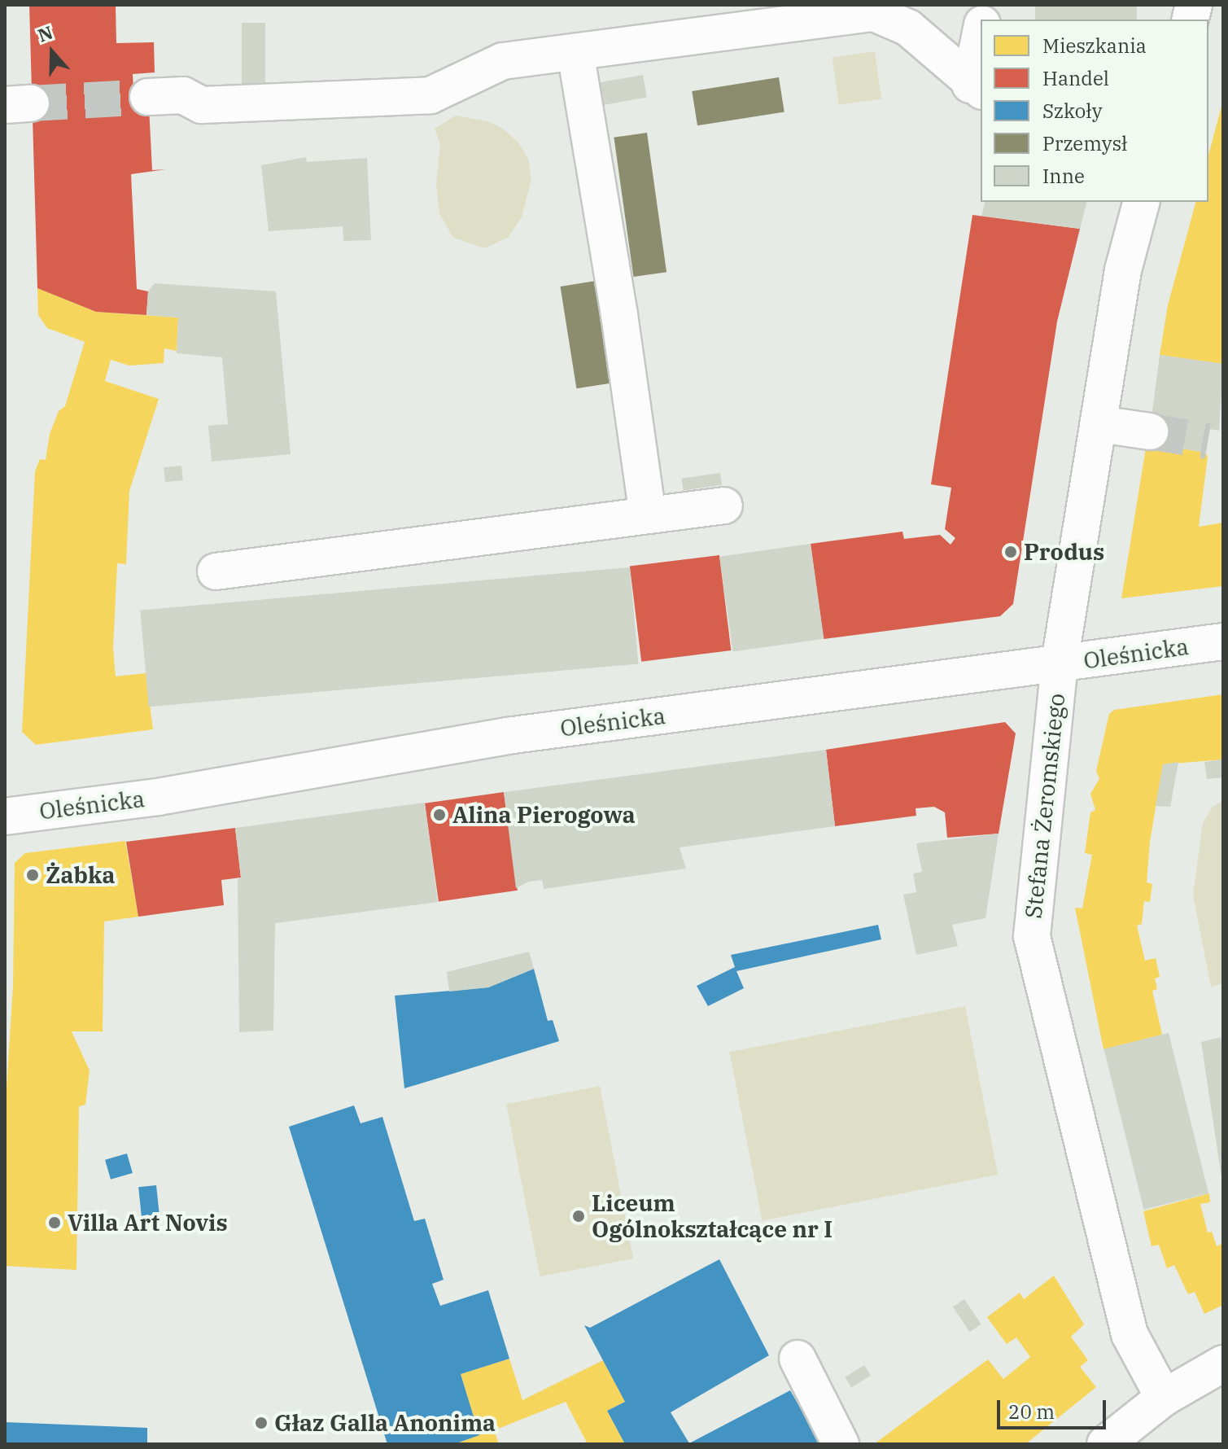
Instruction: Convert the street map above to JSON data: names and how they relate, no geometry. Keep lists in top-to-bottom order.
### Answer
{
  "streets": {
    "street": ["Oleśnicka", "Stefana Żeromskiego"]
  },
  "crossings": [
    ["Oleśnicka", "Stefana Żeromskiego"]
  ],
  "places": [
    "Produs",
    "Alina Pierogowa",
    "Żabka",
    "Liceum Ogólnokształcące nr I",
    "Villa Art Novis",
    "Głaz Galla Anonima"
  ],
  "legend": [
    "Mieszkania",
    "Handel",
    "Szkoły",
    "Przemysł",
    "Inne"
  ],
  "scale_bar": "20 m",
  "north": "top"
}
